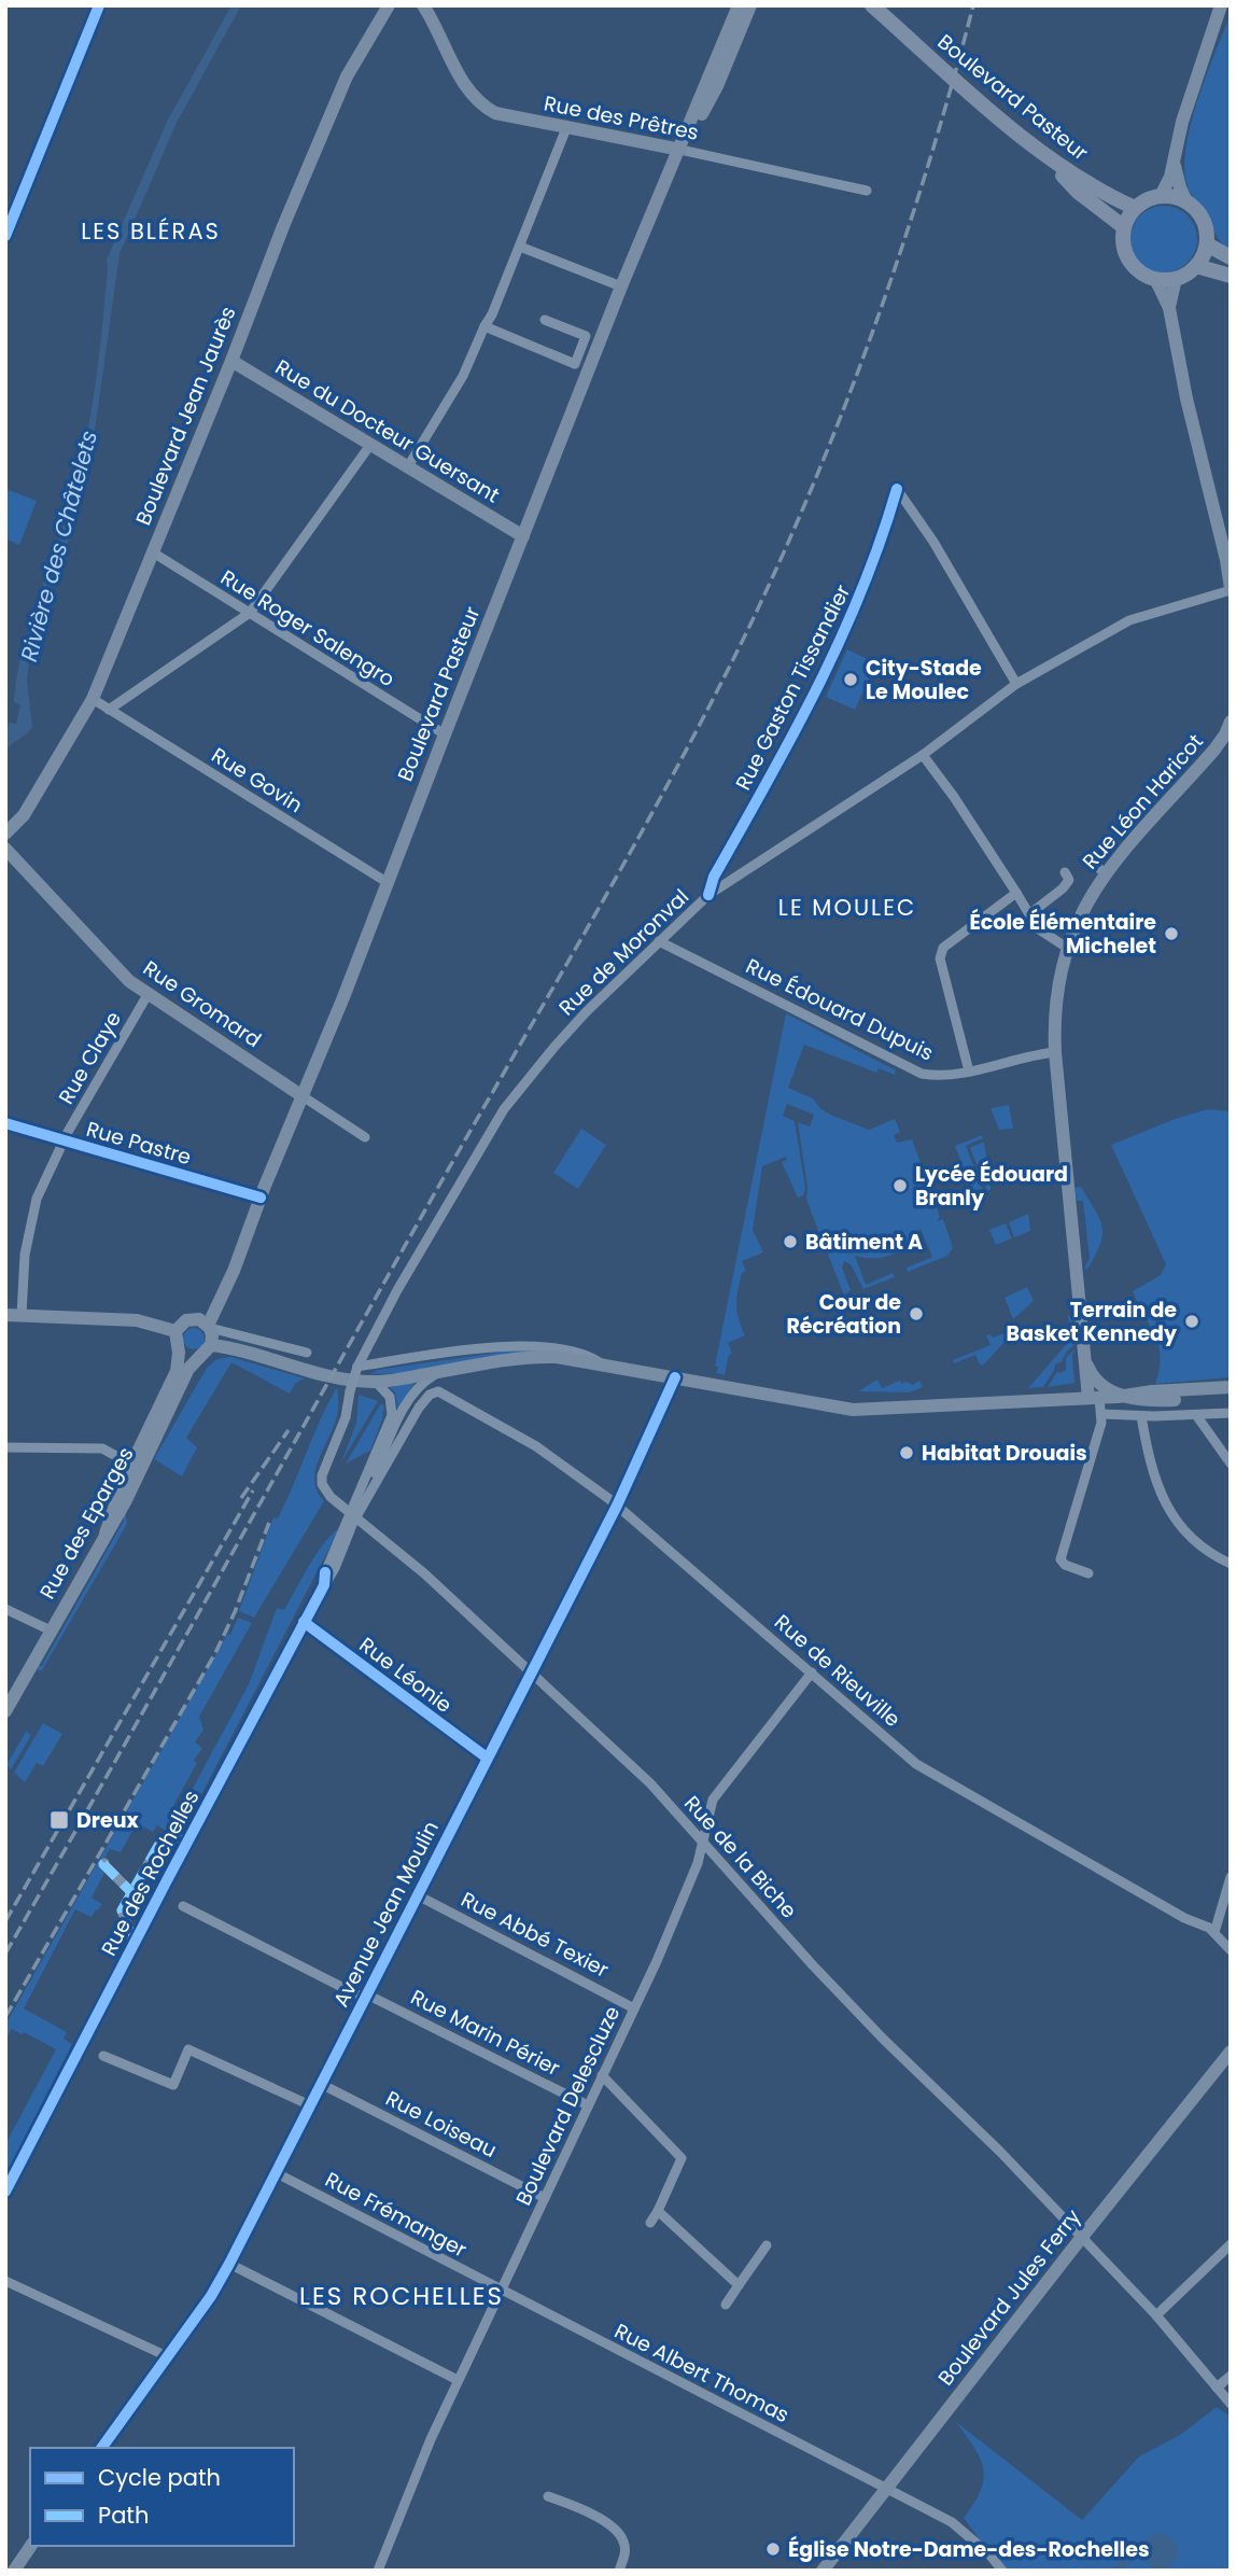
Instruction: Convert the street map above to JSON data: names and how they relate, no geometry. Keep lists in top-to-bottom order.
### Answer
{
  "streets": {
    "main road": ["Boulevard Pasteur"],
    "street": [
      "Rue des Prêtres",
      "Boulevard Jean Jaurès",
      "Rue du Docteur Guersant",
      "Rue Roger Salengro",
      "Rue Govin",
      "Rue Léon Haricot",
      "Rue de Moronval",
      "Rue Gromard",
      "Rue Édouard Dupuis",
      "Rue Claye",
      "Rue Pastre",
      "Rue des Eparges",
      "Rue de Rieuville",
      "Rue Léonie",
      "Rue de la Biche",
      "Rue des Rochelles",
      "Avenue Jean Moulin",
      "Rue Abbé Texier",
      "Rue Marin Périer",
      "Boulevard Delescluze",
      "Rue Loiseau",
      "Rue Frémanger",
      "Boulevard Jules Ferry",
      "Rue Albert Thomas"
    ],
    "cycle path": ["Rue Gaston Tissandier"]
  },
  "crossings": [
    ["Boulevard Pasteur", "Rue des Prêtres"],
    ["Boulevard Pasteur", "Rue du Docteur Guersant"],
    ["Boulevard Pasteur", "Rue Roger Salengro"],
    ["Boulevard Pasteur", "Rue Govin"],
    ["Boulevard Pasteur", "Rue Gromard"],
    ["Boulevard Pasteur", "Rue Pastre"],
    ["Boulevard Pasteur", "Rue des Eparges"],
    ["Boulevard Jean Jaurès", "Rue du Docteur Guersant"],
    ["Boulevard Jean Jaurès", "Rue Roger Salengro"],
    ["Boulevard Jean Jaurès", "Rue Govin"],
    ["Rue Léon Haricot", "Rue Édouard Dupuis"],
    ["Rue de Moronval", "Rue Édouard Dupuis"],
    ["Rue de Moronval", "Rue de la Biche"],
    ["Rue de Moronval", "Rue des Rochelles"],
    ["Rue Gromard", "Rue Claye"],
    ["Rue Claye", "Rue Pastre"],
    ["Rue de Rieuville", "Rue des Rochelles"],
    ["Rue de Rieuville", "Avenue Jean Moulin"],
    ["Rue de Rieuville", "Boulevard Delescluze"],
    ["Rue Léonie", "Rue des Rochelles"],
    ["Rue Léonie", "Avenue Jean Moulin"],
    ["Rue de la Biche", "Rue des Rochelles"],
    ["Rue de la Biche", "Avenue Jean Moulin"],
    ["Rue de la Biche", "Boulevard Delescluze"],
    ["Rue de la Biche", "Boulevard Jules Ferry"],
    ["Avenue Jean Moulin", "Rue Abbé Texier"],
    ["Avenue Jean Moulin", "Rue Marin Périer"],
    ["Avenue Jean Moulin", "Rue Loiseau"],
    ["Avenue Jean Moulin", "Rue Frémanger"],
    ["Rue Abbé Texier", "Boulevard Delescluze"],
    ["Rue Marin Périer", "Boulevard Delescluze"],
    ["Boulevard Delescluze", "Rue Loiseau"],
    ["Boulevard Delescluze", "Rue Frémanger"],
    ["Boulevard Delescluze", "Rue Albert Thomas"],
    ["Rue Frémanger", "Rue Albert Thomas"],
    ["Boulevard Jules Ferry", "Rue Albert Thomas"]
  ],
  "districts": ["LES BLÉRAS", "LE MOULEC", "LES ROCHELLES"],
  "water": ["Rivière des Châtelets"],
  "places": {
    "other": [
      "City-Stade Le Moulec",
      "École Élémentaire Michelet",
      "Lycée Édouard Branly",
      "Bâtiment A",
      "Cour de Récréation",
      "Terrain de Basket Kennedy",
      "Habitat Drouais",
      "Église Notre-Dame-des-Rochelles"
    ],
    "transit": ["Dreux"]
  },
  "legend": ["Cycle path", "Path"]
}
